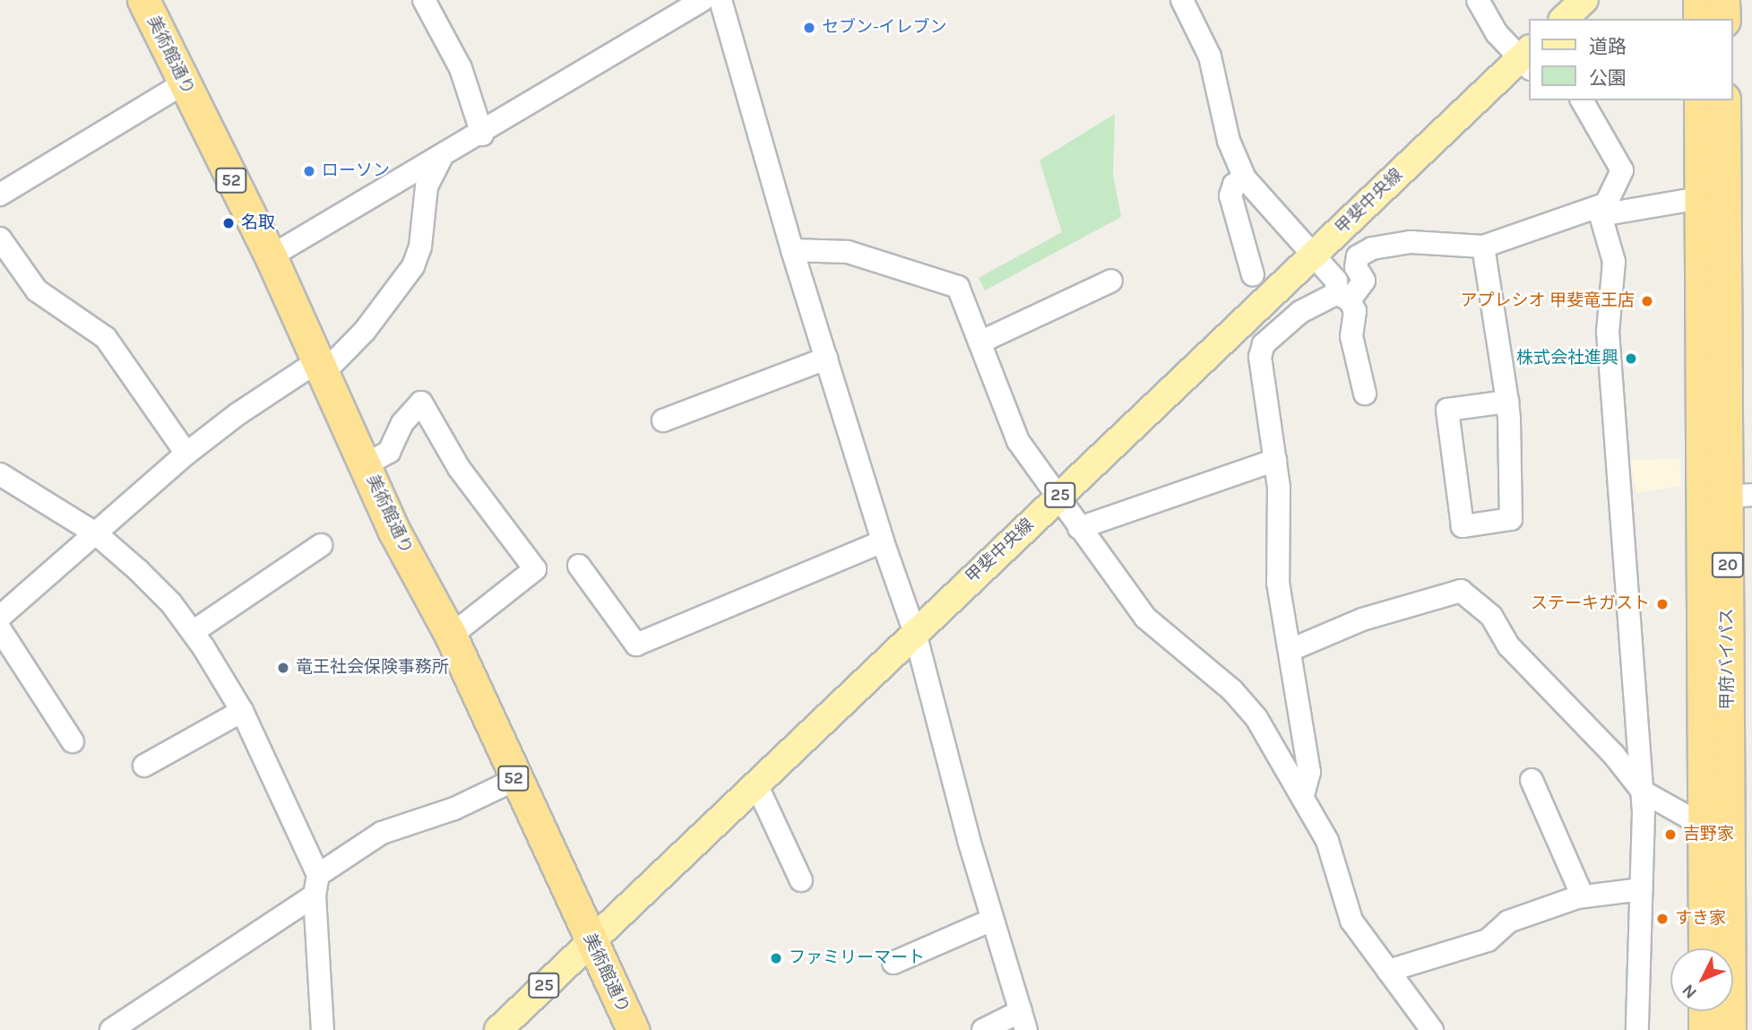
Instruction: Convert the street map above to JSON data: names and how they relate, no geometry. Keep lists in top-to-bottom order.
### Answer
{
  "streets": {
    "highway": [
      "美術館通り",
      "52",
      "20",
      "甲府バイパス"
    ],
    "main road": ["甲斐中央線", "25"]
  },
  "crossings": [
    ["美術館通り", "甲斐中央線"]
  ],
  "places": [
    "セブン-イレブン",
    "ローソン",
    "名取",
    "アプレシオ 甲斐竜王店",
    "株式会社進興",
    "ステーキガスト",
    "竜王社会保険事務所",
    "吉野家",
    "すき家",
    "ファミリーマート"
  ],
  "legend": ["道路", "公園"],
  "north": "bottom left"
}
